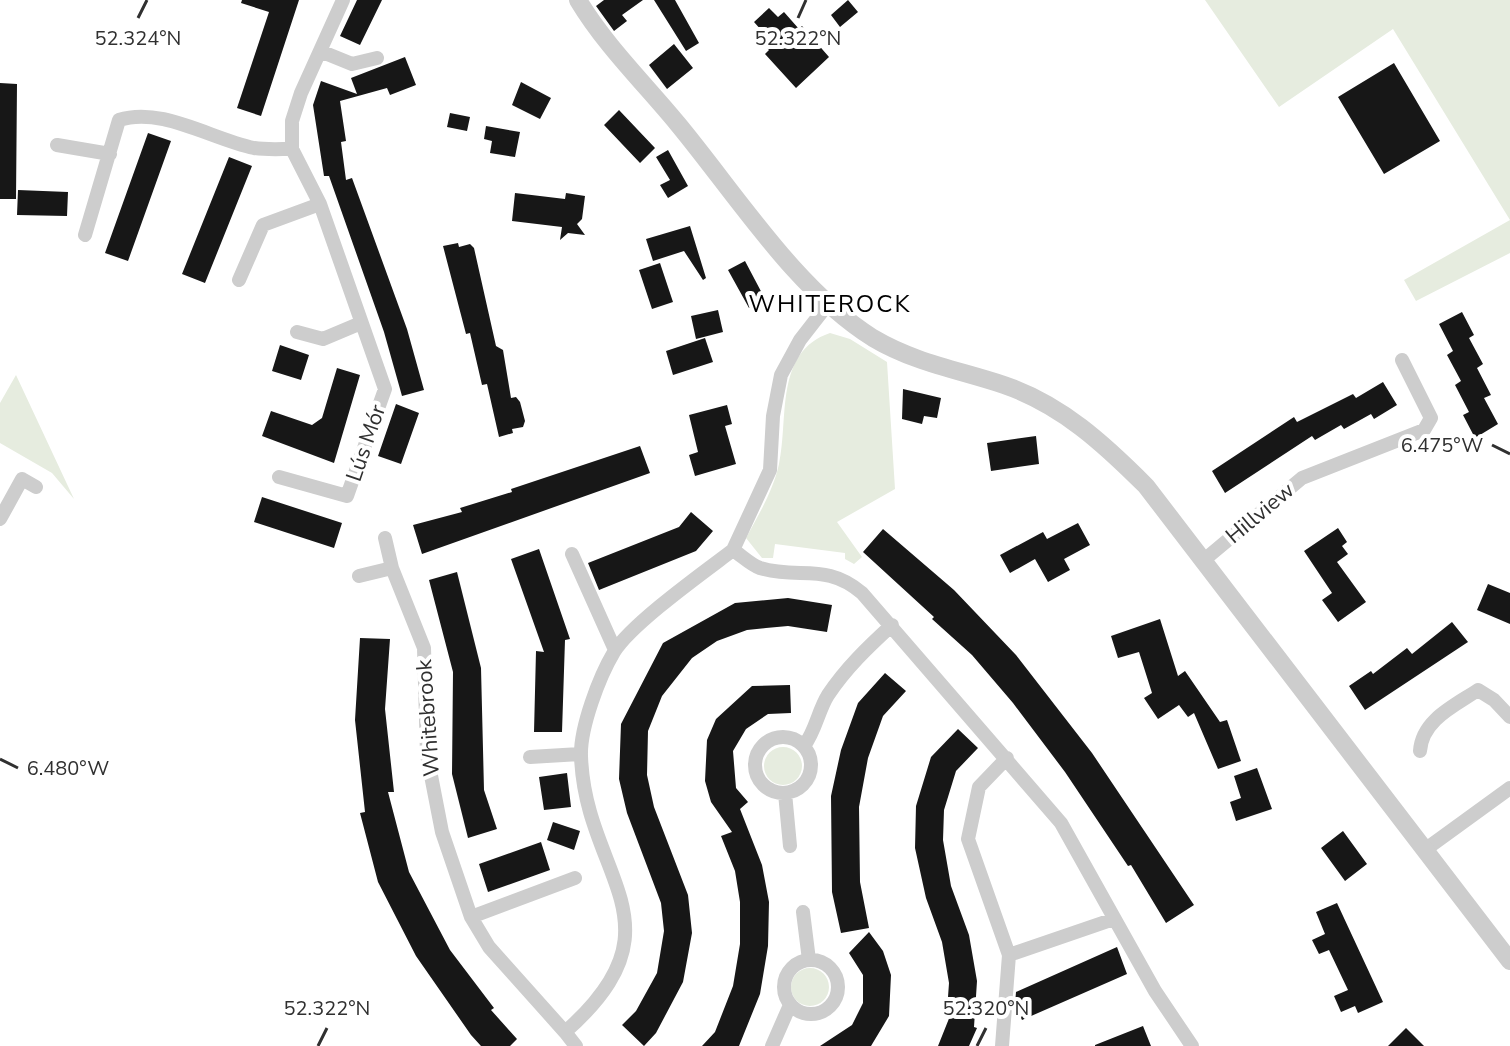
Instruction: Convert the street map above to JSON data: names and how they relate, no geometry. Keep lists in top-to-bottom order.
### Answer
{
  "streets": {
    "street": ["Lús Mór", "Hillview", "Whitebrook"]
  },
  "districts": ["WHITEROCK"],
  "coordinates": [
    "52.324°N",
    "52.322°N",
    "6.475°W",
    "6.480°W",
    "52.320°N"
  ]
}
